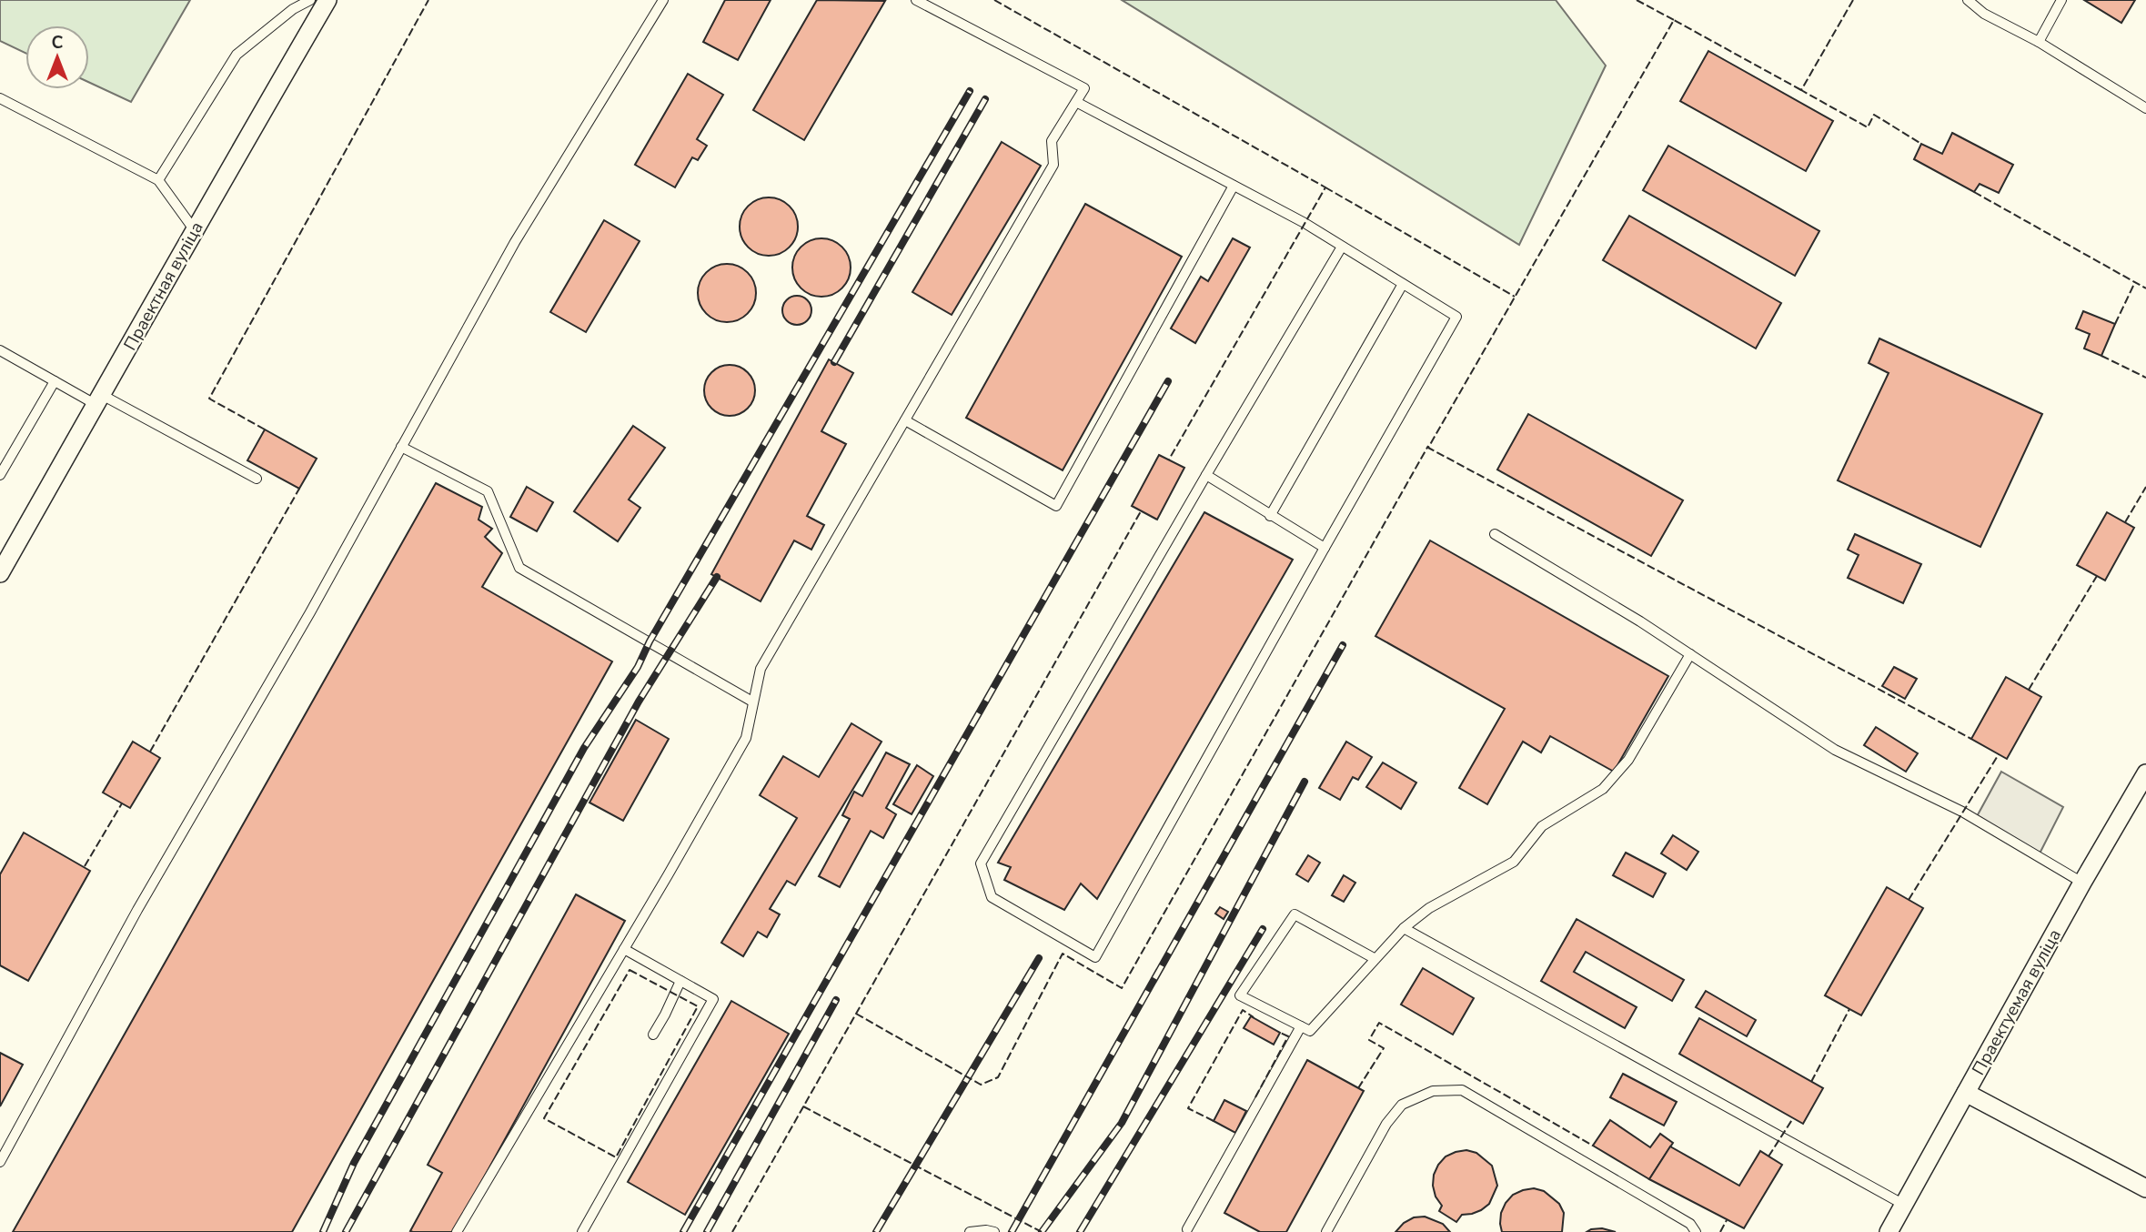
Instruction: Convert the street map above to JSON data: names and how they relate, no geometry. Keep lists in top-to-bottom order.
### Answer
{
  "streets": {
    "street": ["Праектная вуліца", "Праектуемая вуліца"]
  },
  "north": "top"
}
